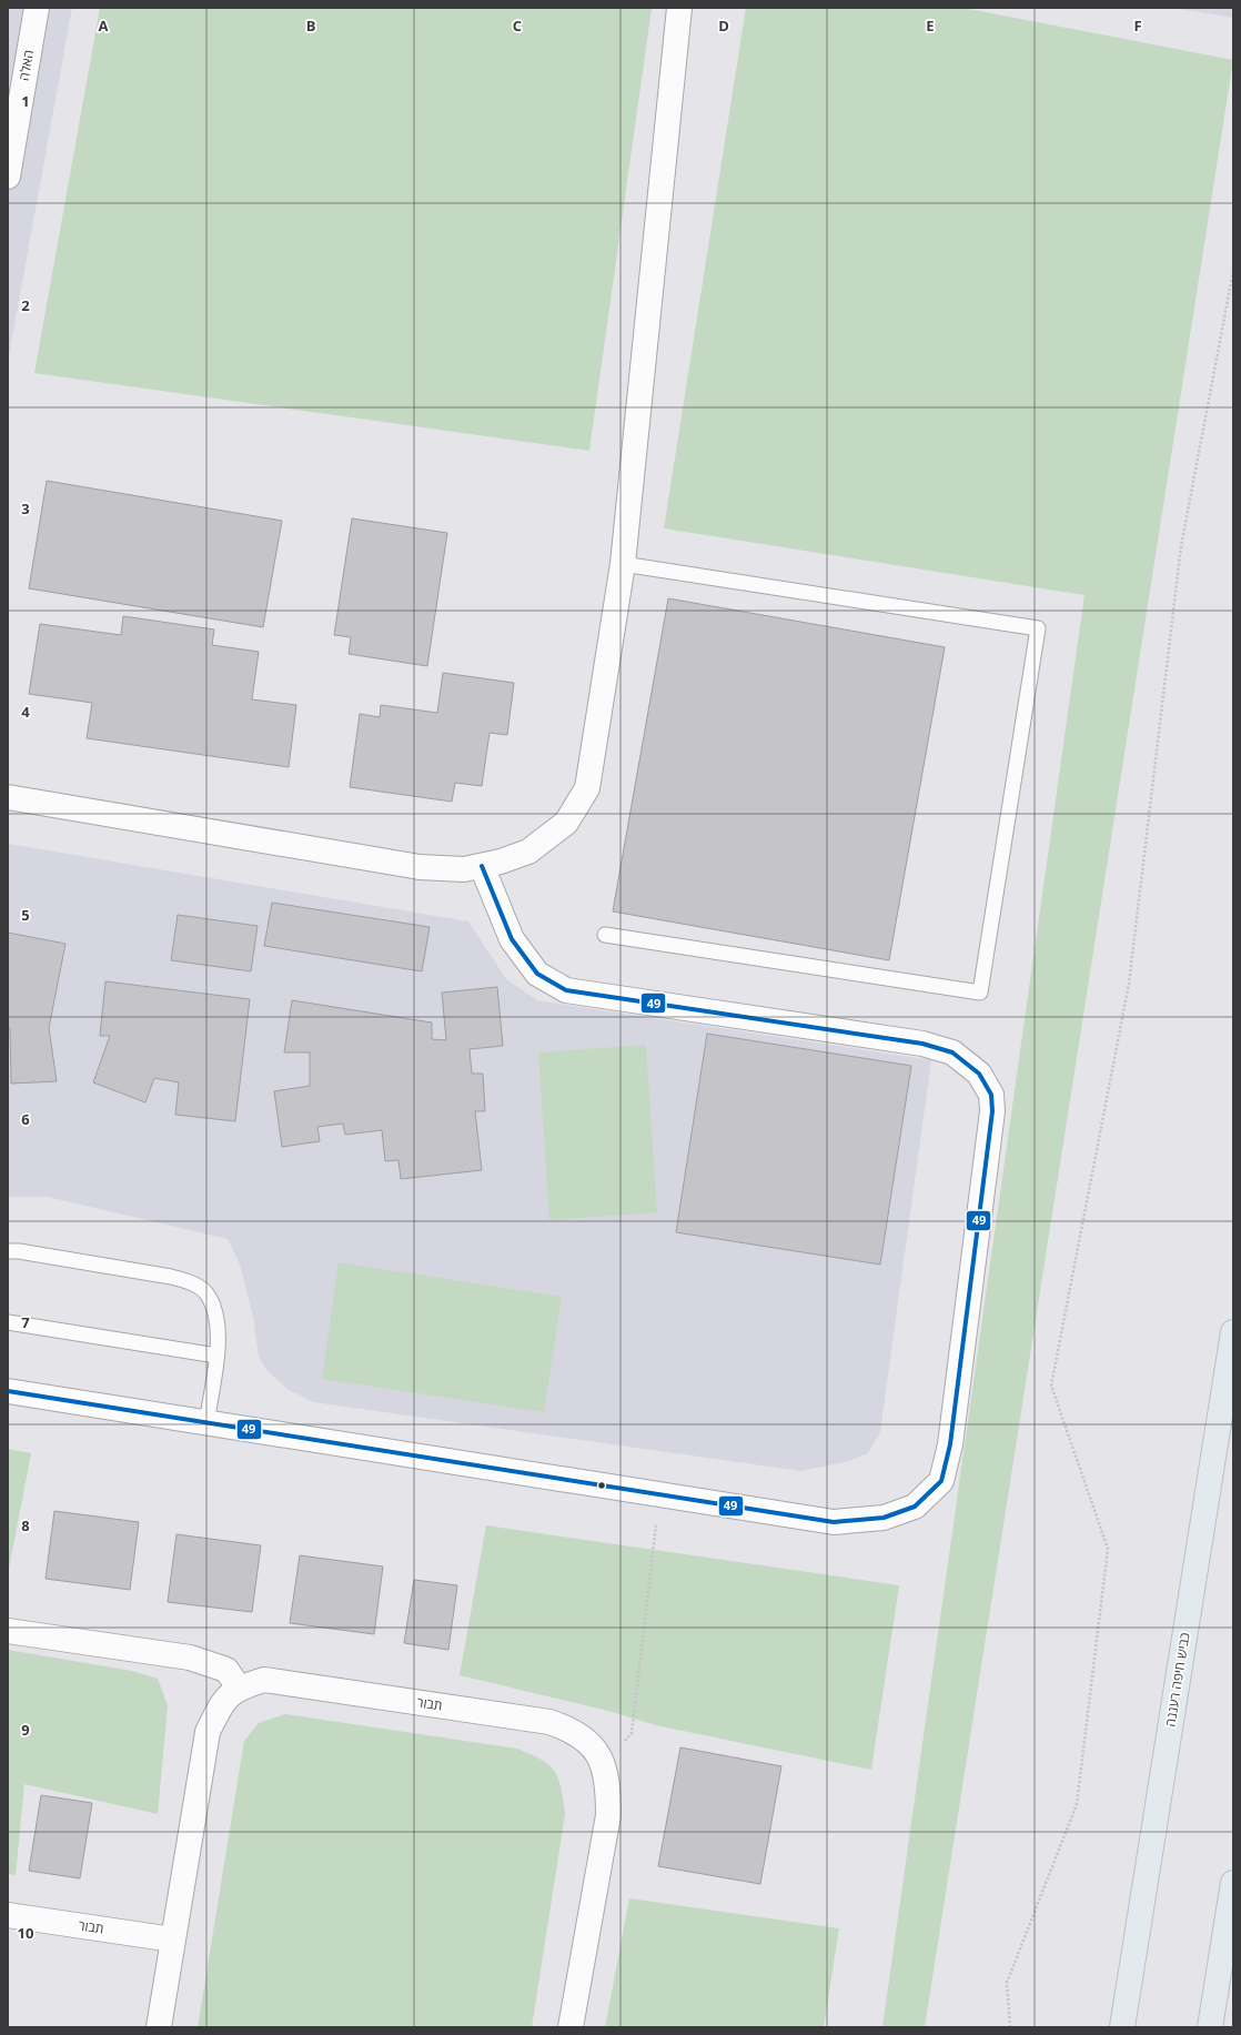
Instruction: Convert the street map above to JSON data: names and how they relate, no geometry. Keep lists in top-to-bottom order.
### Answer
{
  "streets": {
    "highway": ["כביש חיפה רעננה"],
    "street": ["האלה", "תבור"]
  },
  "lines": ["transit line 49"],
  "grid": {
    "columns": [
      "A",
      "B",
      "C",
      "D",
      "E",
      "F"
    ],
    "rows": [
      "1",
      "2",
      "3",
      "4",
      "5",
      "6",
      "7",
      "8",
      "9",
      "10"
    ]
  }
}
